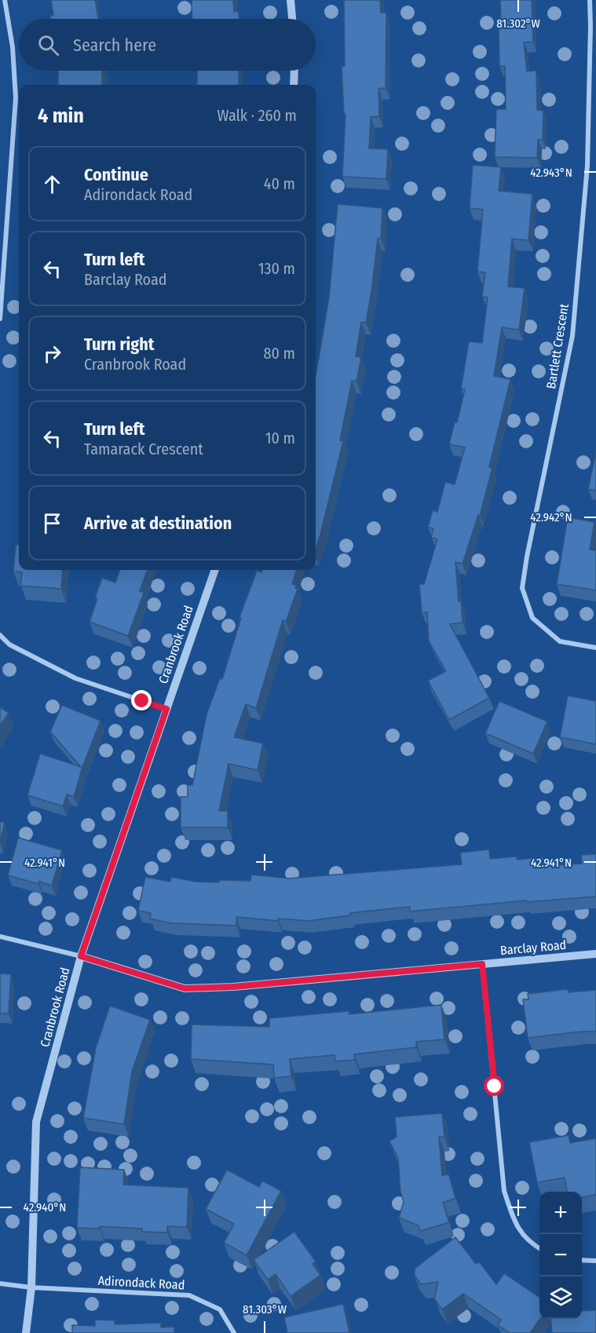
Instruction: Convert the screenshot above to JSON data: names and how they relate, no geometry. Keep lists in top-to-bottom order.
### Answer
{
  "streets": {
    "street": [
      "Bartlett Crescent",
      "Cranbrook Road",
      "Barclay Road",
      "Adirondack Road"
    ]
  },
  "crossings": [
    ["Cranbrook Road", "Barclay Road"],
    ["Cranbrook Road", "Adirondack Road"]
  ],
  "page": {
    "search": "Search here",
    "heading": ["4 min", "Walk · 260 m"],
    "list": [
      ["Continue", "Adirondack Road", "40 m"],
      ["Turn left", "Barclay Road", "130 m"],
      ["Turn right", "Cranbrook Road", "80 m"],
      ["Turn left", "Tamarack Crescent", "10 m"],
      "Arrive at destination"
    ],
    "map_buttons": ["+", "−"]
  },
  "coordinates": [
    "81.302°W",
    "42.943°N",
    "42.942°N",
    "42.941°N",
    "42.940°N",
    "81.303°W"
  ]
}
